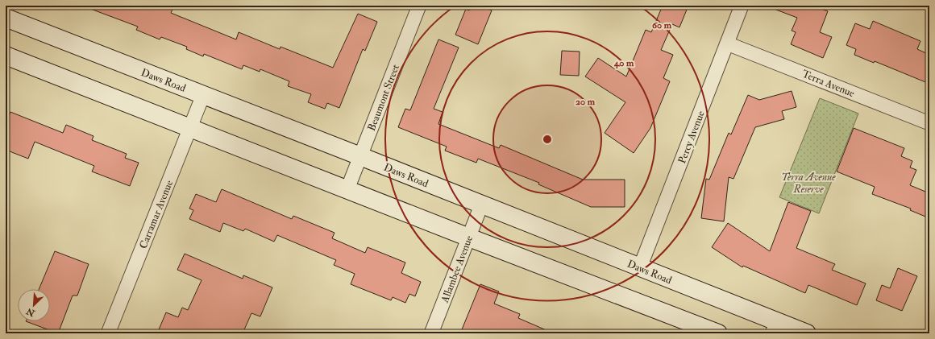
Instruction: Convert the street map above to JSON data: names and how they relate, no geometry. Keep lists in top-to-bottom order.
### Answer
{
  "streets": {
    "main road": ["Daws Road"],
    "street": [
      "Terra Avenue",
      "Beaumont Street",
      "Percy Avenue",
      "Carramar Avenue",
      "Allambee Avenue"
    ]
  },
  "crossings": [
    ["Daws Road", "Beaumont Street"],
    ["Daws Road", "Percy Avenue"],
    ["Daws Road", "Carramar Avenue"],
    ["Daws Road", "Allambee Avenue"],
    ["Terra Avenue", "Percy Avenue"]
  ],
  "parks": ["Terra Avenue Reserve"],
  "north": "bottom left",
  "rings": ["60 m", "40 m", "20 m"]
}
